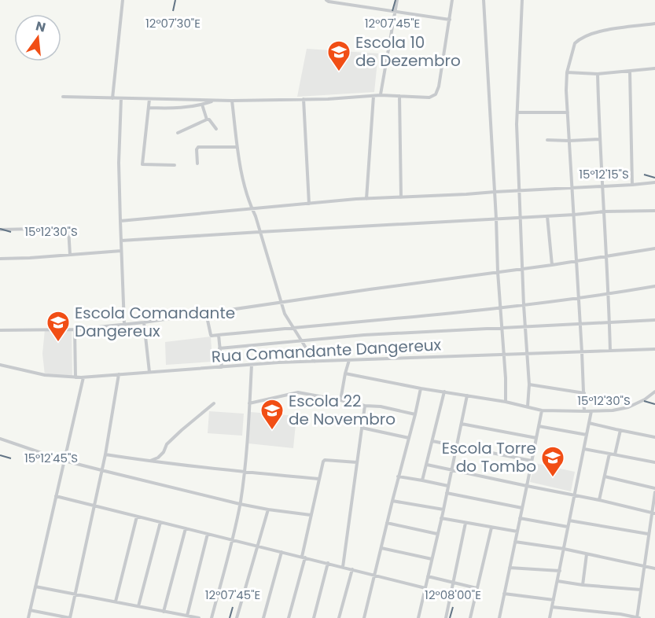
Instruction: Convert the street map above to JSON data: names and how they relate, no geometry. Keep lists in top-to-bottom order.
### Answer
{
  "streets": {
    "street": ["Rua Comandante Dangereux"]
  },
  "places": {
    "school or university": [
      "Escola 10 de Dezembro",
      "Escola Comandante Dangereux",
      "Escola 22 de Novembro",
      "Escola Torre do Tombo"
    ]
  },
  "north": "top",
  "coordinates": [
    "12°07'30\"E",
    "12°07'45\"E",
    "15°12'15\"S",
    "15°12'30\"S",
    "15°12'45\"S",
    "12°08'00\"E"
  ]
}
